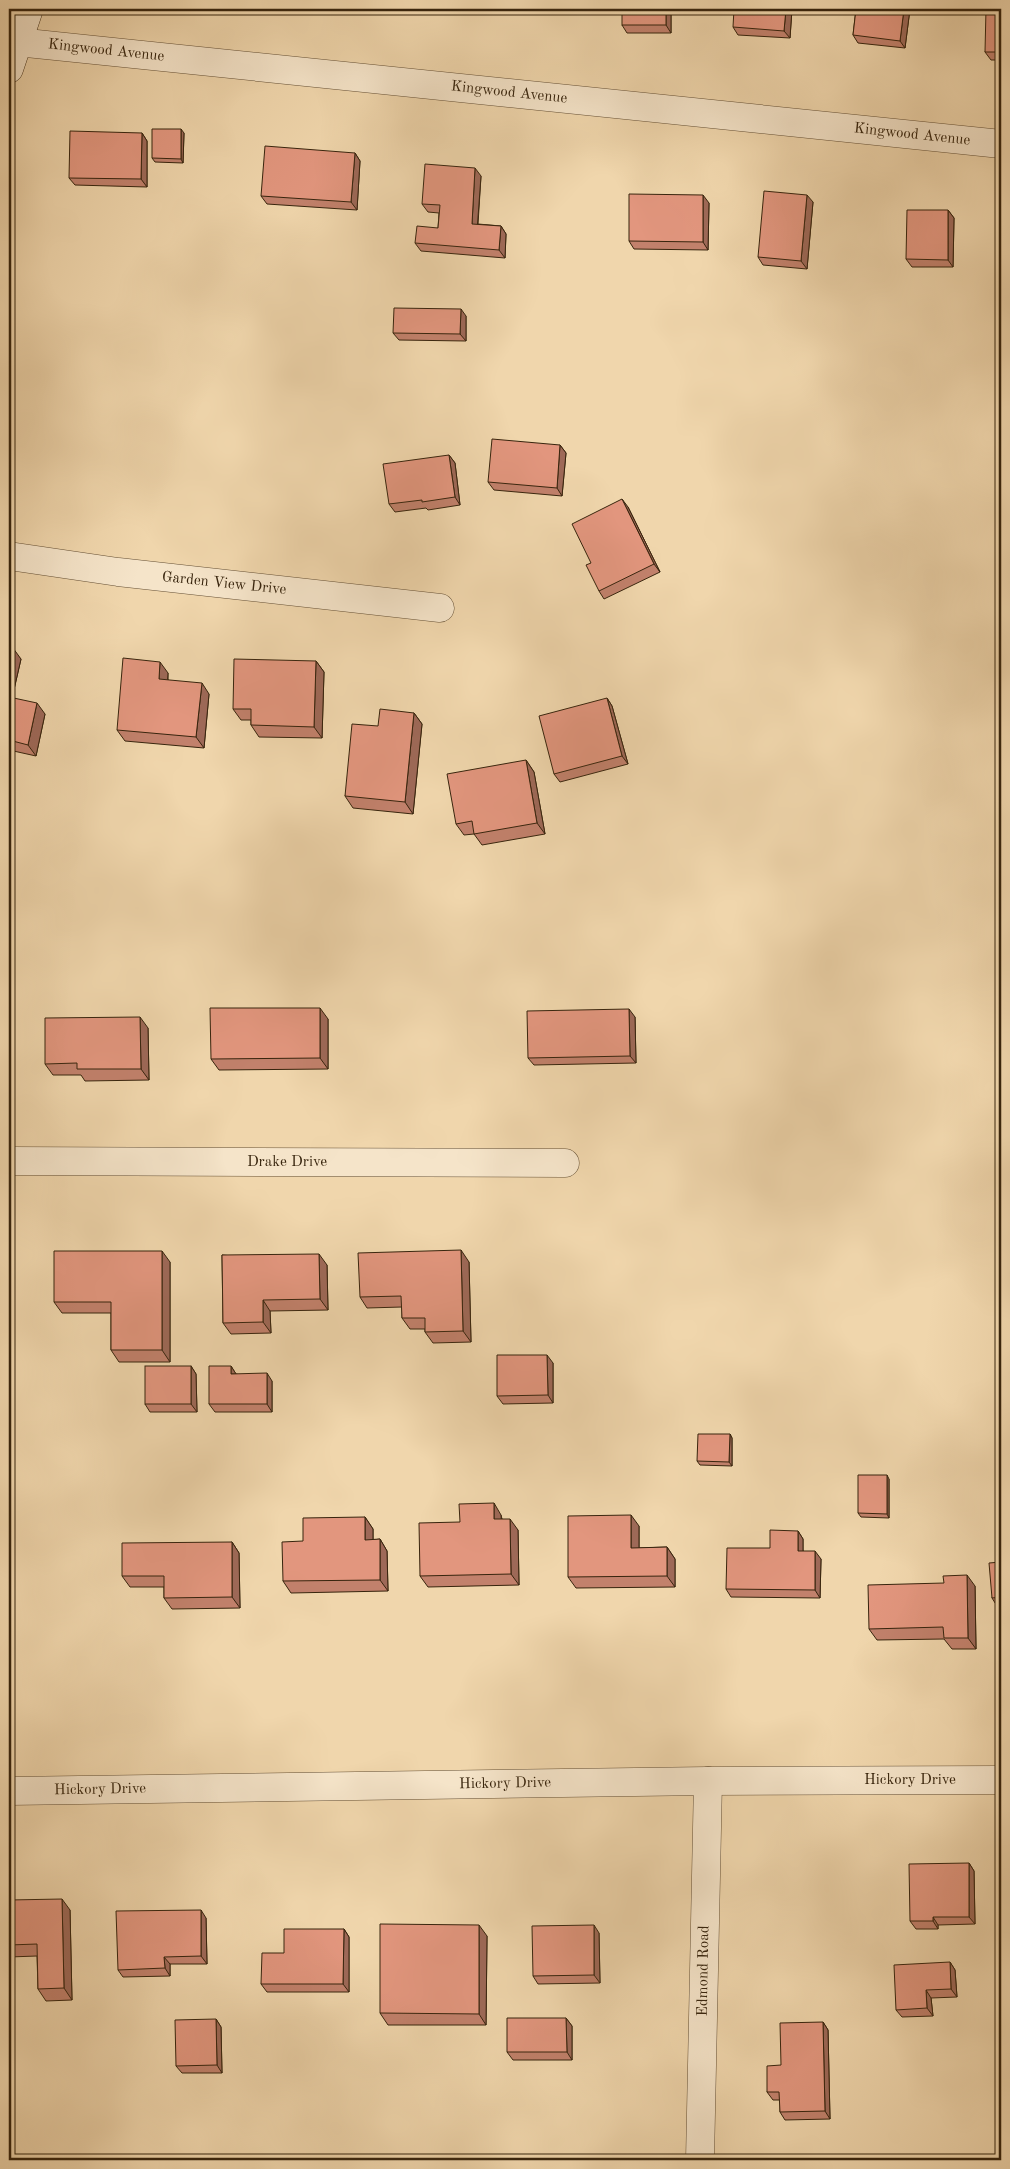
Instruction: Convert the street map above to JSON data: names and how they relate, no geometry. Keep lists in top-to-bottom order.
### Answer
{
  "streets": {
    "street": [
      "Kingwood Avenue",
      "Garden View Drive",
      "Drake Drive",
      "Hickory Drive",
      "Edmond Road"
    ]
  },
  "crossings": [
    ["Hickory Drive", "Edmond Road"]
  ]
}
